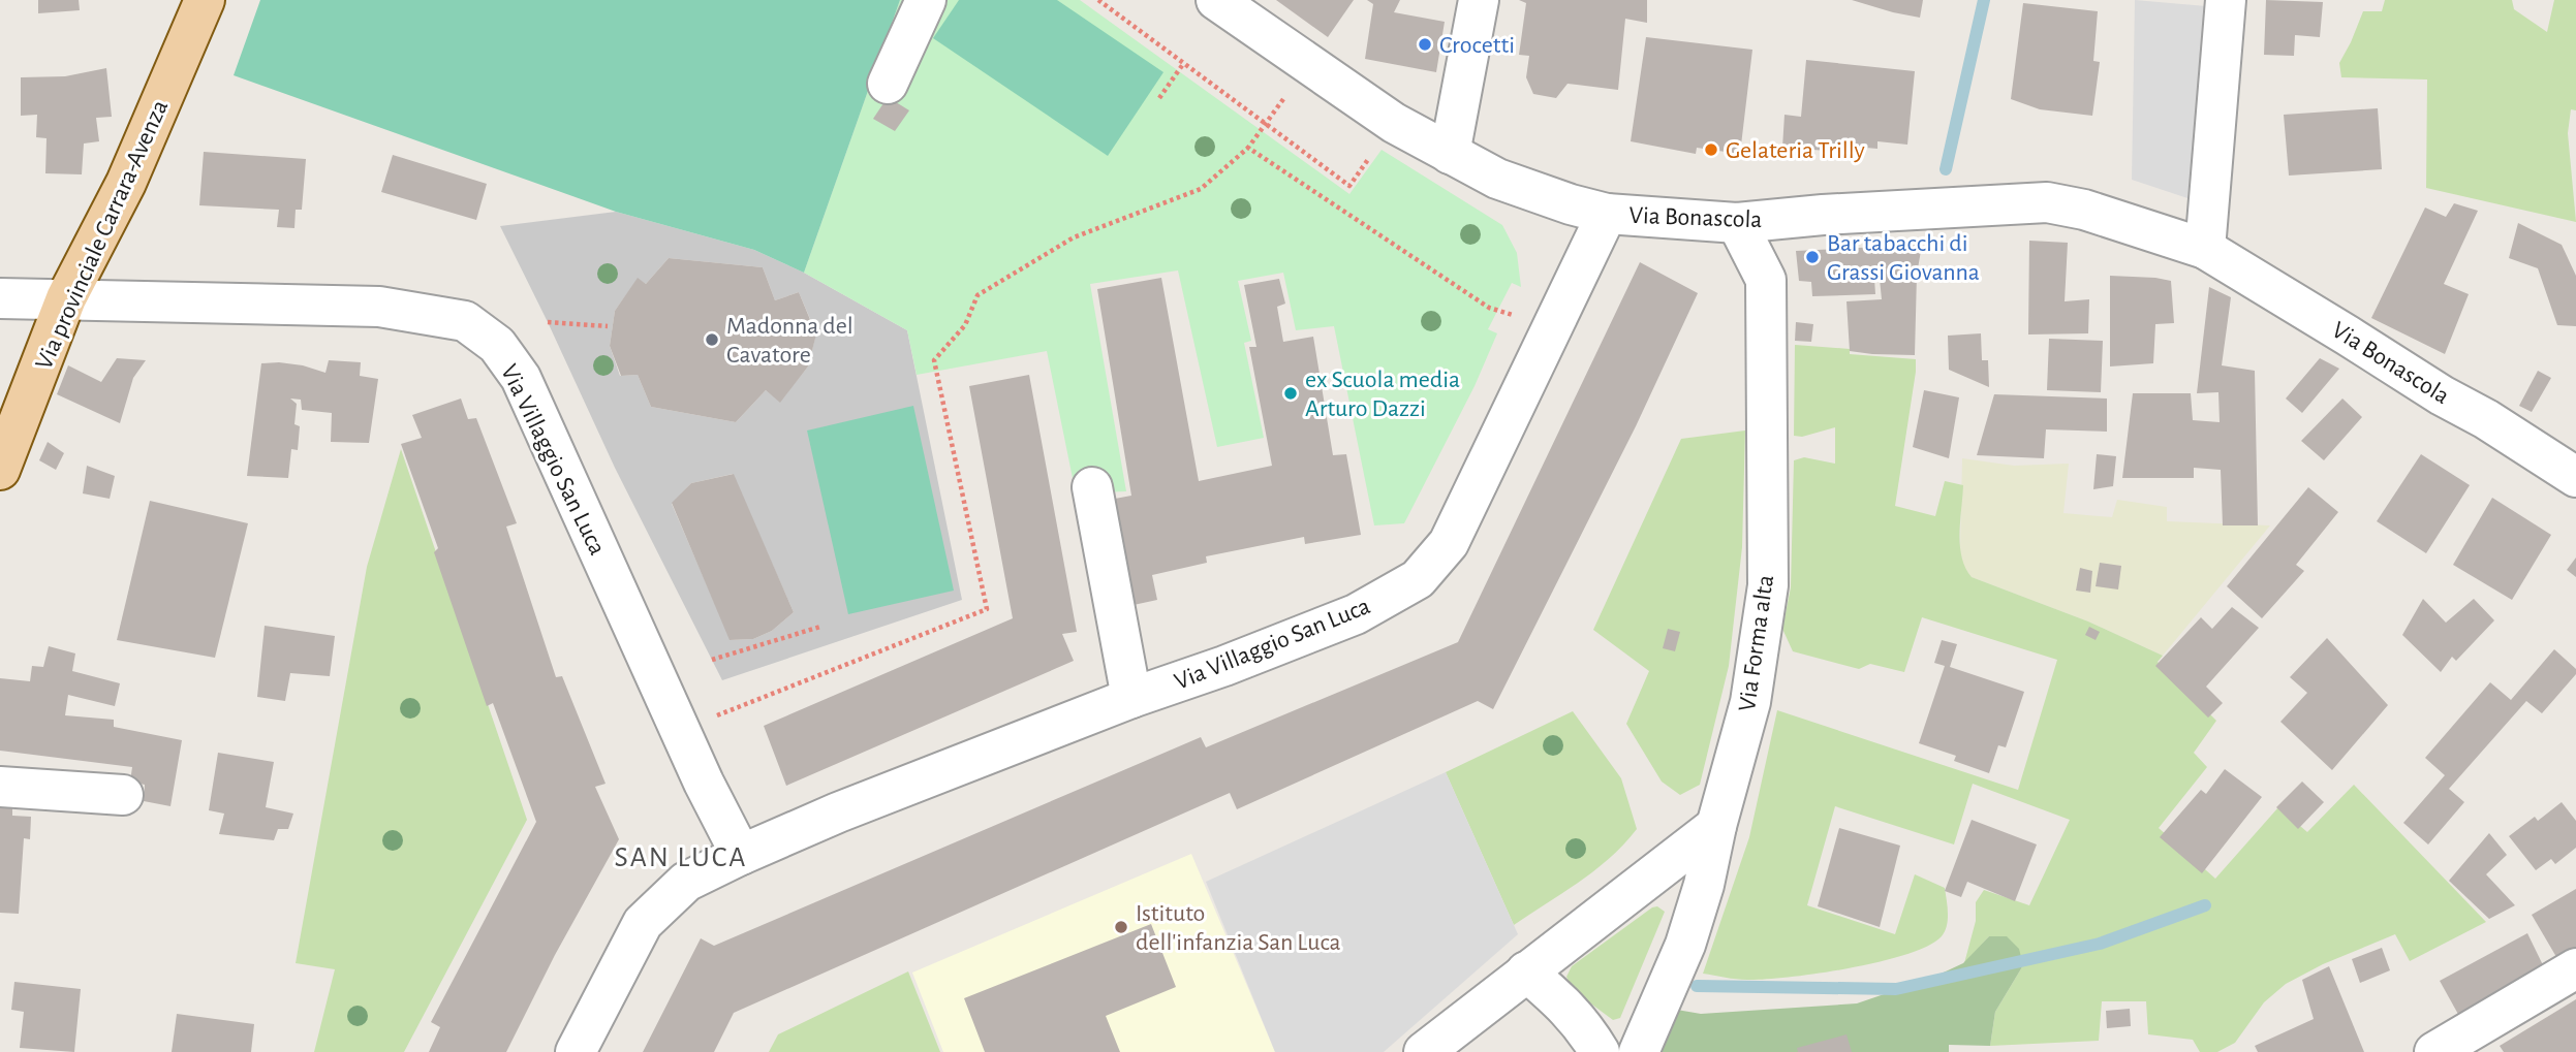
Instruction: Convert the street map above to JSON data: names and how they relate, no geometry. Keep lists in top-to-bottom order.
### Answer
{
  "streets": {
    "main road": ["Via provinciale Carrara-Avenza"],
    "street": ["Via Bonascola", "Via Villaggio San Luca", "Via Forma alta"]
  },
  "crossings": [
    ["Via Bonascola", "Via Villaggio San Luca"],
    ["Via Bonascola", "Via Forma alta"],
    ["Via provinciale Carrara-Avenza", "Via Villaggio San Luca"]
  ],
  "districts": ["SAN LUCA"],
  "places": [
    "Crocetti",
    "Gelateria Trilly",
    "Bar tabacchi di Grassi Giovanna",
    "Madonna del Cavatore",
    "ex Scuola media Arturo Dazzi",
    "Istituto dell'infanzia San Luca"
  ]
}
